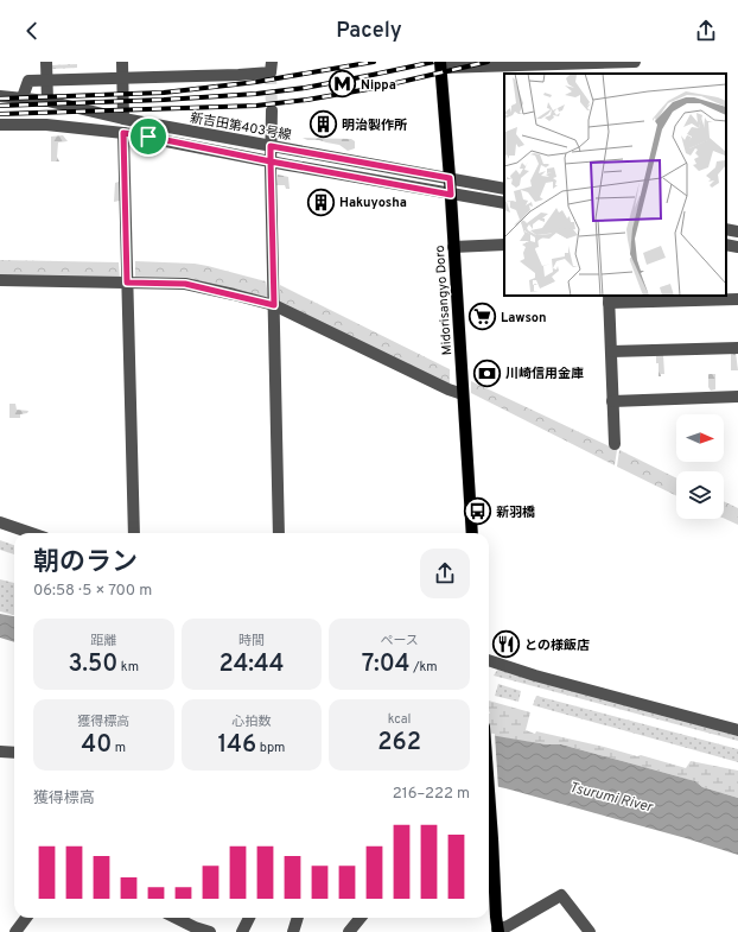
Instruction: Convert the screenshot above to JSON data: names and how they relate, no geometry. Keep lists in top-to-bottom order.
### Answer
{
  "streets": {
    "main road": ["Midorisangyo Doro"],
    "street": ["新吉田第403号線"]
  },
  "crossings": [
    ["新吉田第403号線", "Midorisangyo Doro"]
  ],
  "water": ["Tsurumi River"],
  "places": {
    "metro station": ["Nippa"],
    "building": ["明治製作所", "Hakuyosha"],
    "supermarket": ["Lawson"],
    "bank": ["川崎信用金庫"],
    "bus stop": ["新羽橋"],
    "restaurant": ["との様飯店"]
  },
  "north": "right",
  "page": {
    "header": "Pacely",
    "heading": ["朝のラン", "06:58 · 5 × 700 m"],
    "stats": [
      ["距離", "3.50 km"],
      ["時間", "24:44"],
      ["ペース", "7:04 /km"],
      ["獲得標高", "40 m"],
      ["心拍数", "146 bpm"],
      ["kcal", "262"]
    ],
    "chart": ["獲得標高", "216–222 m"]
  }
}
